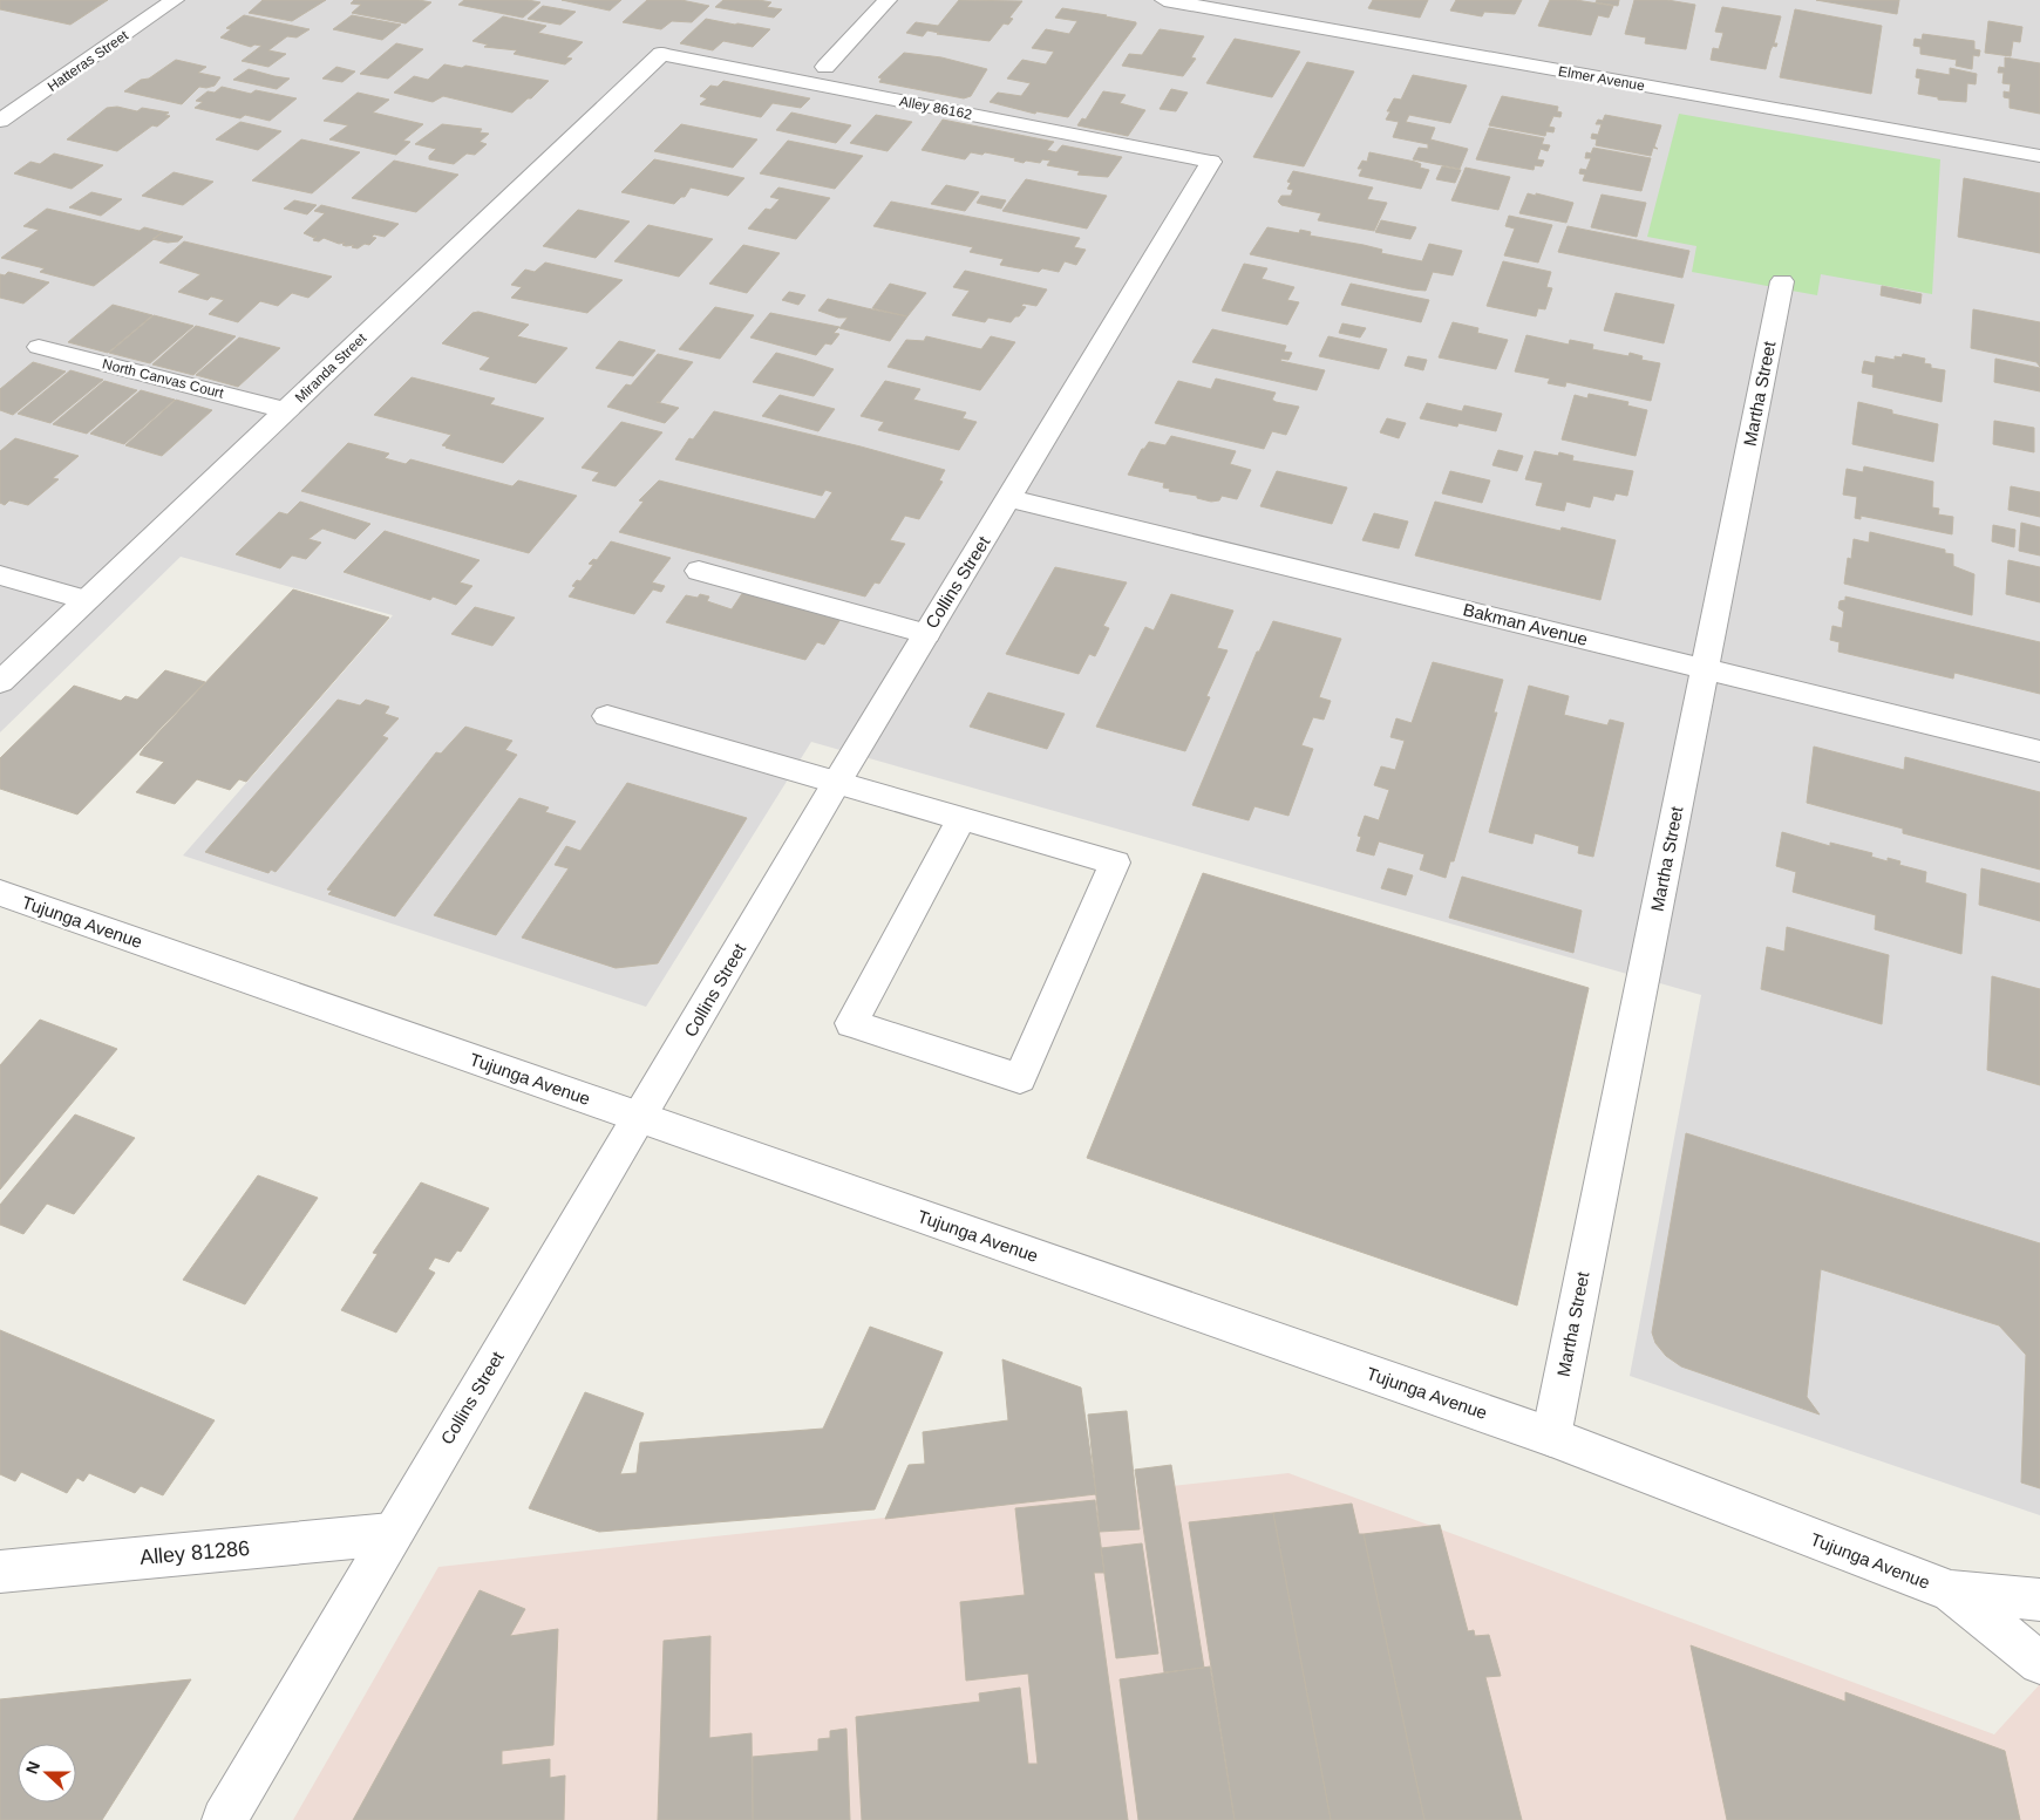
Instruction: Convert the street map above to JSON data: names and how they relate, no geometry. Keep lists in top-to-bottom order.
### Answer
{
  "streets": {
    "street": [
      "Hatteras Street",
      "Elmer Avenue",
      "Alley 86162",
      "Miranda Street",
      "North Canvas Court",
      "Martha Street",
      "Collins Street",
      "Bakman Avenue",
      "Tujunga Avenue",
      "Alley 81286"
    ]
  },
  "crossings": [
    ["Alley 86162", "Miranda Street"],
    ["Alley 86162", "Collins Street"],
    ["Miranda Street", "North Canvas Court"],
    ["Martha Street", "Bakman Avenue"],
    ["Martha Street", "Tujunga Avenue"],
    ["Collins Street", "Bakman Avenue"],
    ["Collins Street", "Tujunga Avenue"],
    ["Collins Street", "Alley 81286"]
  ],
  "north": "left"
}
